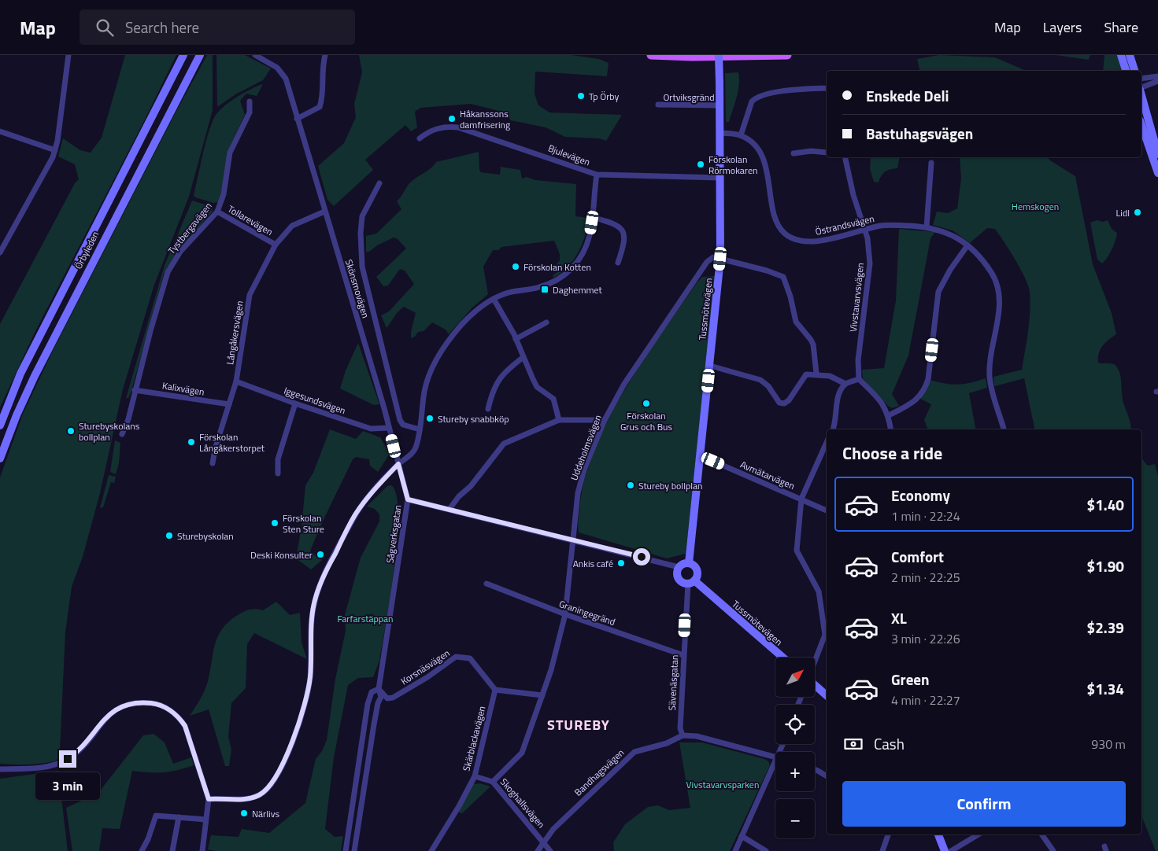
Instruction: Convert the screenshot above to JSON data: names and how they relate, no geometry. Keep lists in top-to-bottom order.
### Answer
{
  "streets": {
    "main road": ["Örbyleden", "Tussmötevägen"],
    "street": [
      "Ortviksgränd",
      "Bjulevägen",
      "Tollarevägen",
      "Östrandsvägen",
      "Tystbergavägen",
      "Skönsmovägen",
      "Vivstavarvsvägen",
      "Långåkersvägen",
      "Kalixvägen",
      "Iggesundsvägen",
      "Uddeholmsvägen",
      "Avmätarvägen",
      "Sågverksgatan",
      "Graningegränd",
      "Korsnäsvägen",
      "Sävenäsgatan",
      "Skärblackavägen",
      "Bandhagsvägen",
      "Skoghallsvägen"
    ]
  },
  "crossings": [
    ["Ortviksgränd", "Tussmötevägen"],
    ["Bjulevägen", "Tussmötevägen"],
    ["Tollarevägen", "Tystbergavägen"],
    ["Tollarevägen", "Långåkersvägen"],
    ["Östrandsvägen", "Vivstavarvsvägen"],
    ["Tystbergavägen", "Kalixvägen"],
    ["Skönsmovägen", "Långåkersvägen"],
    ["Skönsmovägen", "Iggesundsvägen"],
    ["Skönsmovägen", "Sågverksgatan"],
    ["Tussmötevägen", "Uddeholmsvägen"],
    ["Tussmötevägen", "Avmätarvägen"],
    ["Tussmötevägen", "Sävenäsgatan"],
    ["Långåkersvägen", "Kalixvägen"],
    ["Långåkersvägen", "Iggesundsvägen"],
    ["Uddeholmsvägen", "Graningegränd"],
    ["Uddeholmsvägen", "Skoghallsvägen"],
    ["Sågverksgatan", "Korsnäsvägen"],
    ["Graningegränd", "Sävenäsgatan"],
    ["Korsnäsvägen", "Skärblackavägen"],
    ["Sävenäsgatan", "Bandhagsvägen"],
    ["Skärblackavägen", "Skoghallsvägen"],
    ["Bandhagsvägen", "Skoghallsvägen"]
  ],
  "districts": ["STUREBY"],
  "parks": ["Hemskogen", "Farfarstäppan", "Vivstavarvsparken"],
  "places": {
    "other": [
      "Tp Örby",
      "Håkanssons damfrisering",
      "Förskolan Rörmokaren",
      "Lidl",
      "Förskolan Kotten",
      "Förskolan Grus och Bus",
      "Stureby snabbköp",
      "Sturebyskolans bollplan",
      "Förskolan Långåkerstorpet",
      "Stureby bollplan",
      "Förskolan Sten Sture",
      "Sturebyskolan",
      "Deski Konsulter",
      "Ankis café",
      "Närlivs"
    ],
    "transit": ["Daghemmet"]
  },
  "north": "top right",
  "page": {
    "header": "Map",
    "search": "Search here",
    "nav": ["Map", "Layers", "Share"],
    "banner": ["Enskede Deli", "Bastuhagsvägen"],
    "heading": "Choose a ride",
    "list": [
      {
        "name": "Economy",
        "note": "1 min · 22:24",
        "value": "$1.40"
      },
      {
        "name": "Comfort",
        "note": "2 min · 22:25",
        "value": "$1.90"
      },
      {
        "name": "XL",
        "note": "3 min · 22:26",
        "value": "$2.39"
      },
      {
        "name": "Green",
        "note": "4 min · 22:27",
        "value": "$1.34"
      }
    ],
    "map_buttons": ["+", "−"],
    "pay": ["Cash", "930 m"],
    "bubble": "3 min",
    "buttons": "Confirm"
  }
}
